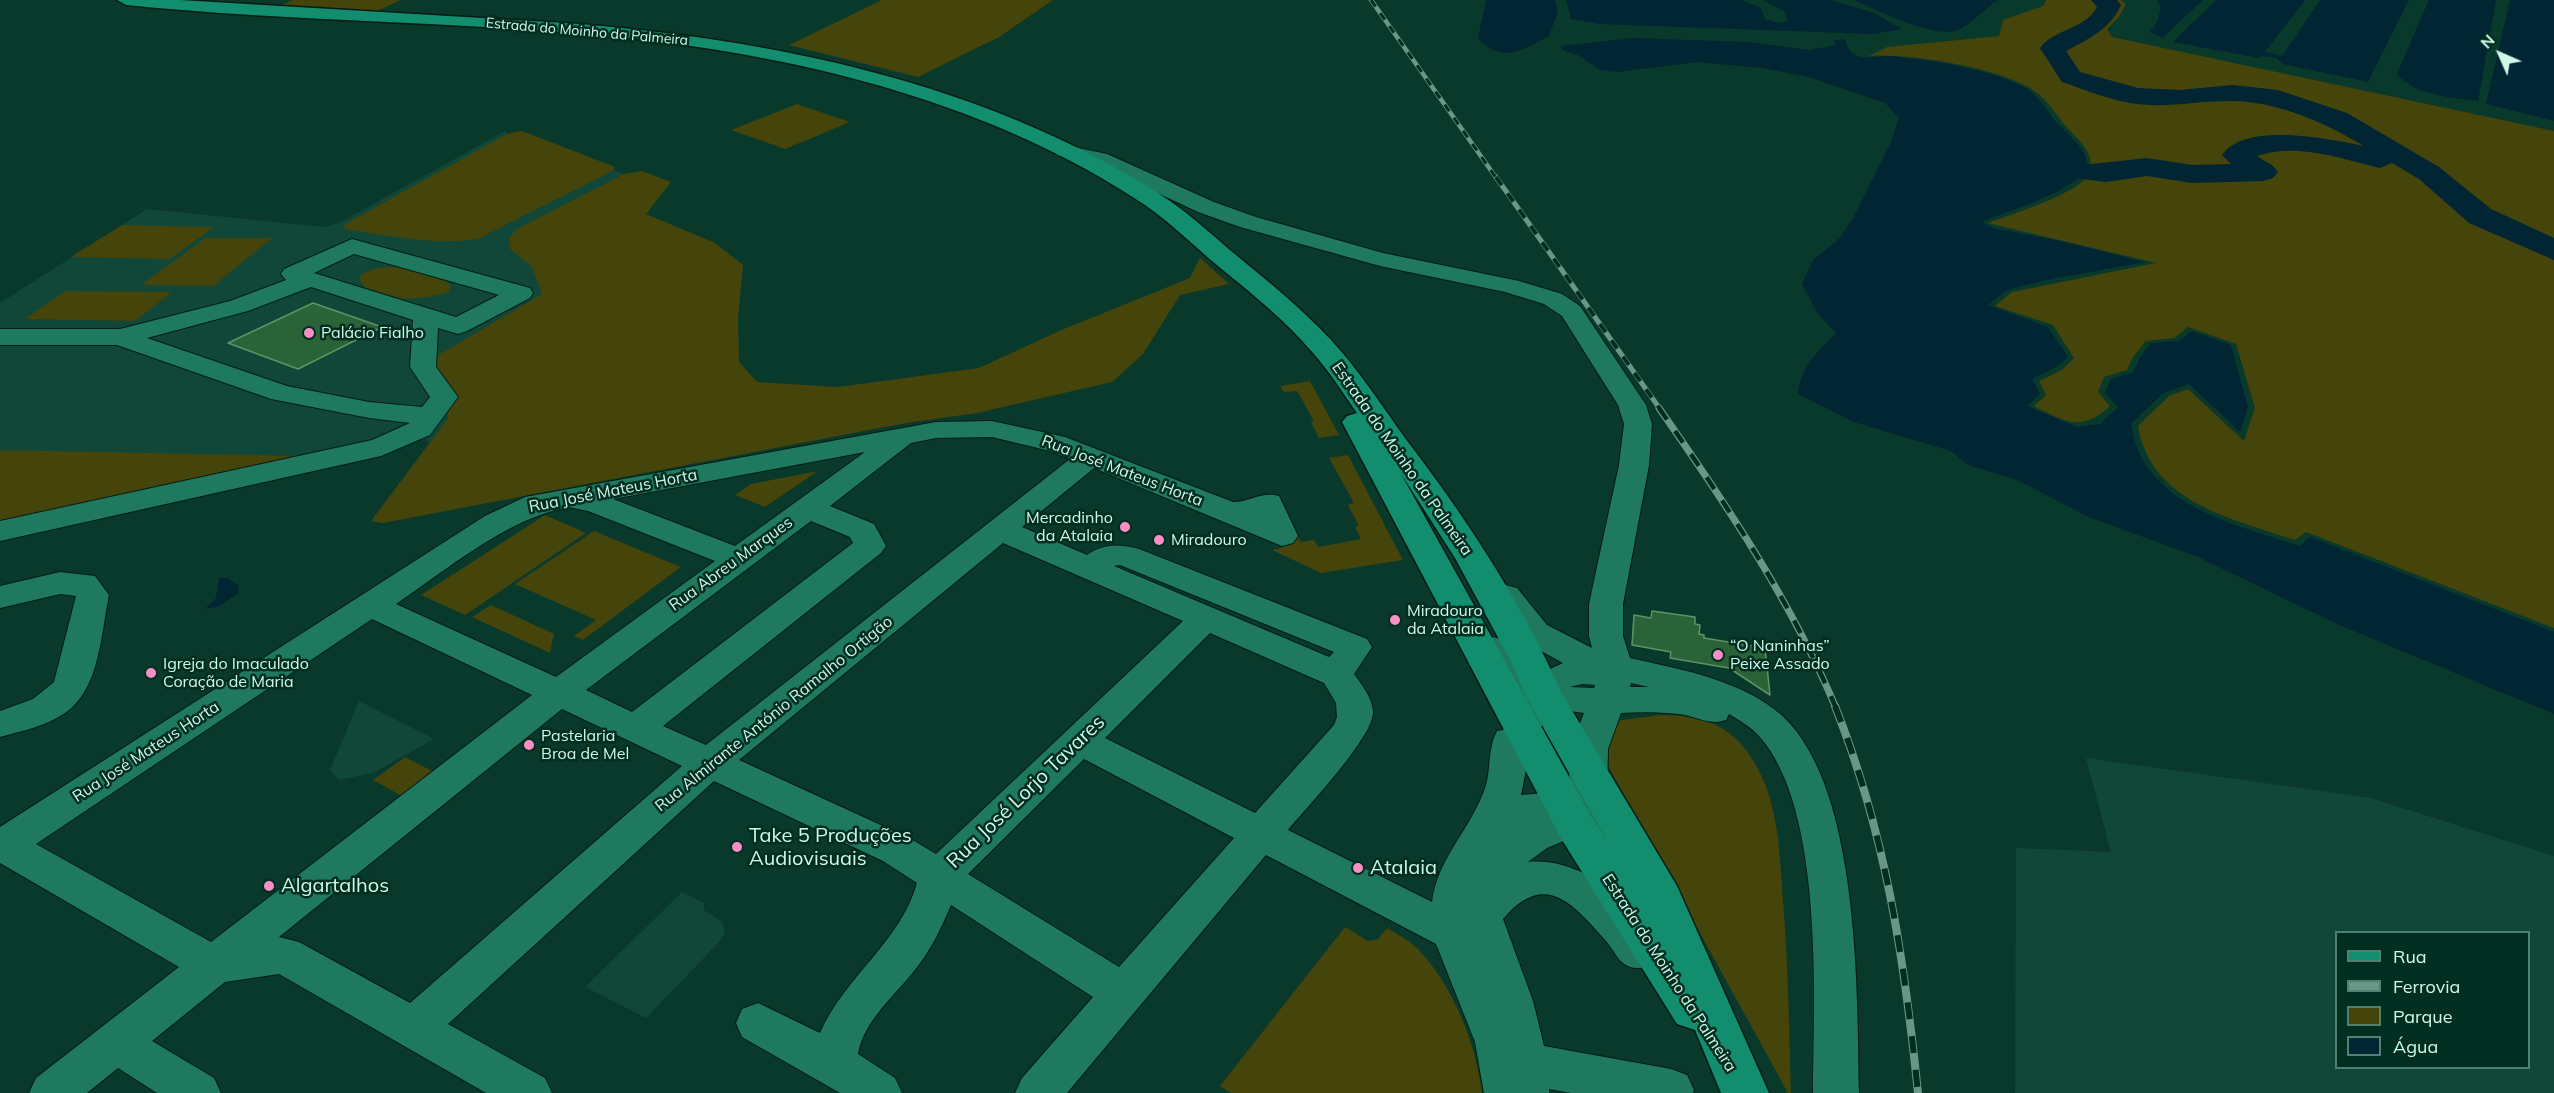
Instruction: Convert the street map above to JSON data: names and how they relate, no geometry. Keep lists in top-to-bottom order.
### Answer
{
  "streets": {
    "main road": ["Estrada do Moinho da Palmeira"],
    "street": [
      "Rua José Mateus Horta",
      "Rua Abreu Marques",
      "Rua Almirante António Ramalho Ortigão",
      "Rua José Lorjo Tavares"
    ]
  },
  "crossings": [
    ["Rua José Mateus Horta", "Rua Abreu Marques"],
    ["Rua José Mateus Horta", "Rua Almirante António Ramalho Ortigão"]
  ],
  "places": [
    "Palácio Fialho",
    "Mercadinho da Atalaia",
    "Miradouro",
    "Miradouro da Atalaia",
    "“O Naninhas” Peixe Assado",
    "Igreja do Imaculado Coração de Maria",
    "Pastelaria Broa de Mel",
    "Take 5 Produções Audiovisuais",
    "Atalaia",
    "Algartalhos"
  ],
  "legend": [
    "Rua",
    "Ferrovia",
    "Parque",
    "Água"
  ],
  "north": "top left"
}
